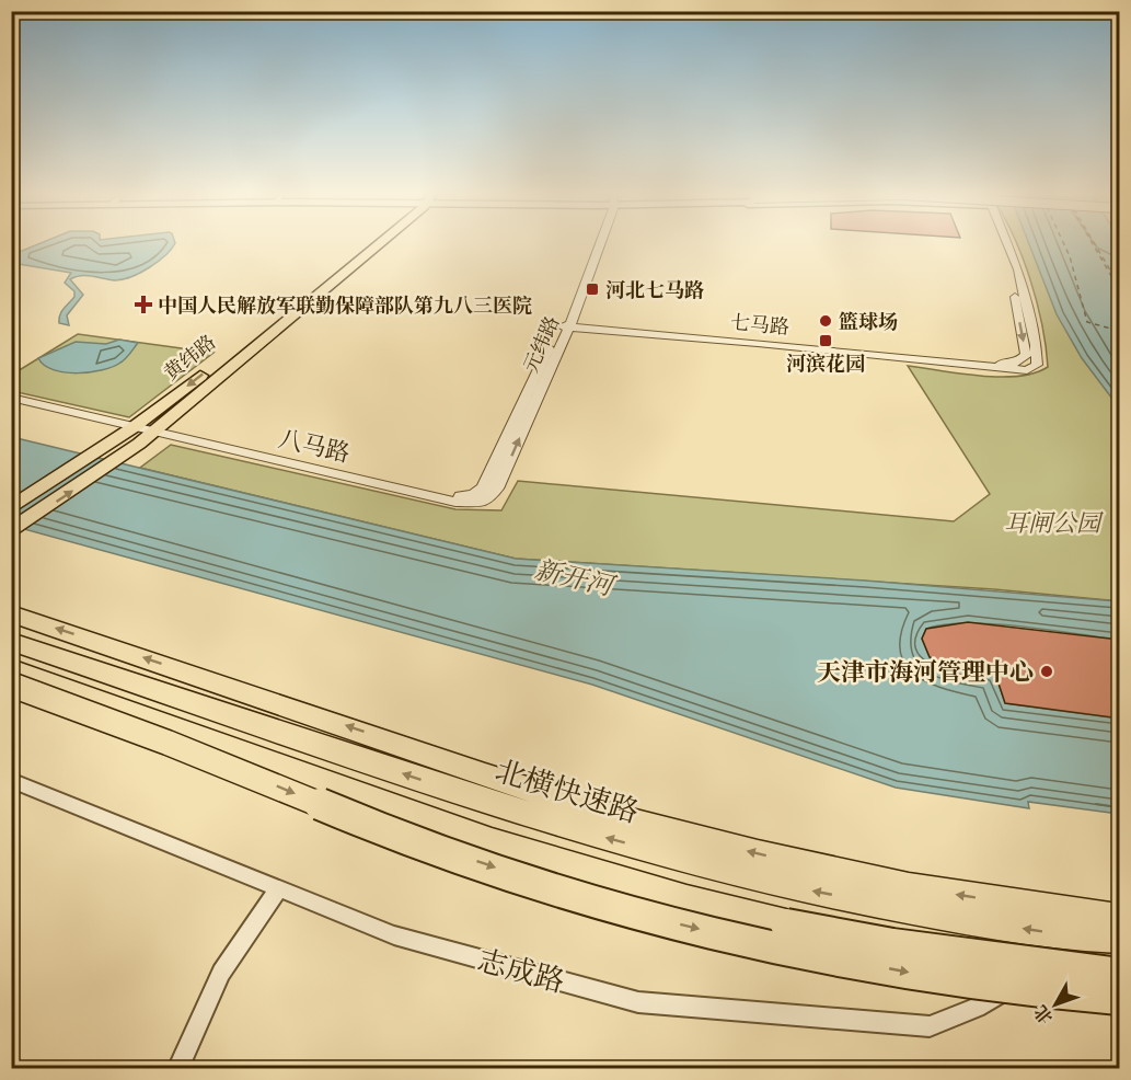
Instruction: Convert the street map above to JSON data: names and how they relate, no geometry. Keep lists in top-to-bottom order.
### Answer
{
  "streets": {
    "main road": ["黄纬路", "北横快速路"],
    "street": [
      "七马路",
      "元纬路",
      "八马路",
      "志成路"
    ]
  },
  "crossings": [
    ["七马路", "元纬路"],
    ["元纬路", "八马路"],
    ["黄纬路", "八马路"]
  ],
  "water": ["新开河"],
  "parks": ["耳闸公园"],
  "places": {
    "transit": ["河北七马路", "河滨花园"],
    "health": ["中国人民解放军联勤保障部队第九八三医院"],
    "other": ["篮球场", "天津市海河管理中心"]
  },
  "north": "bottom left"
}
